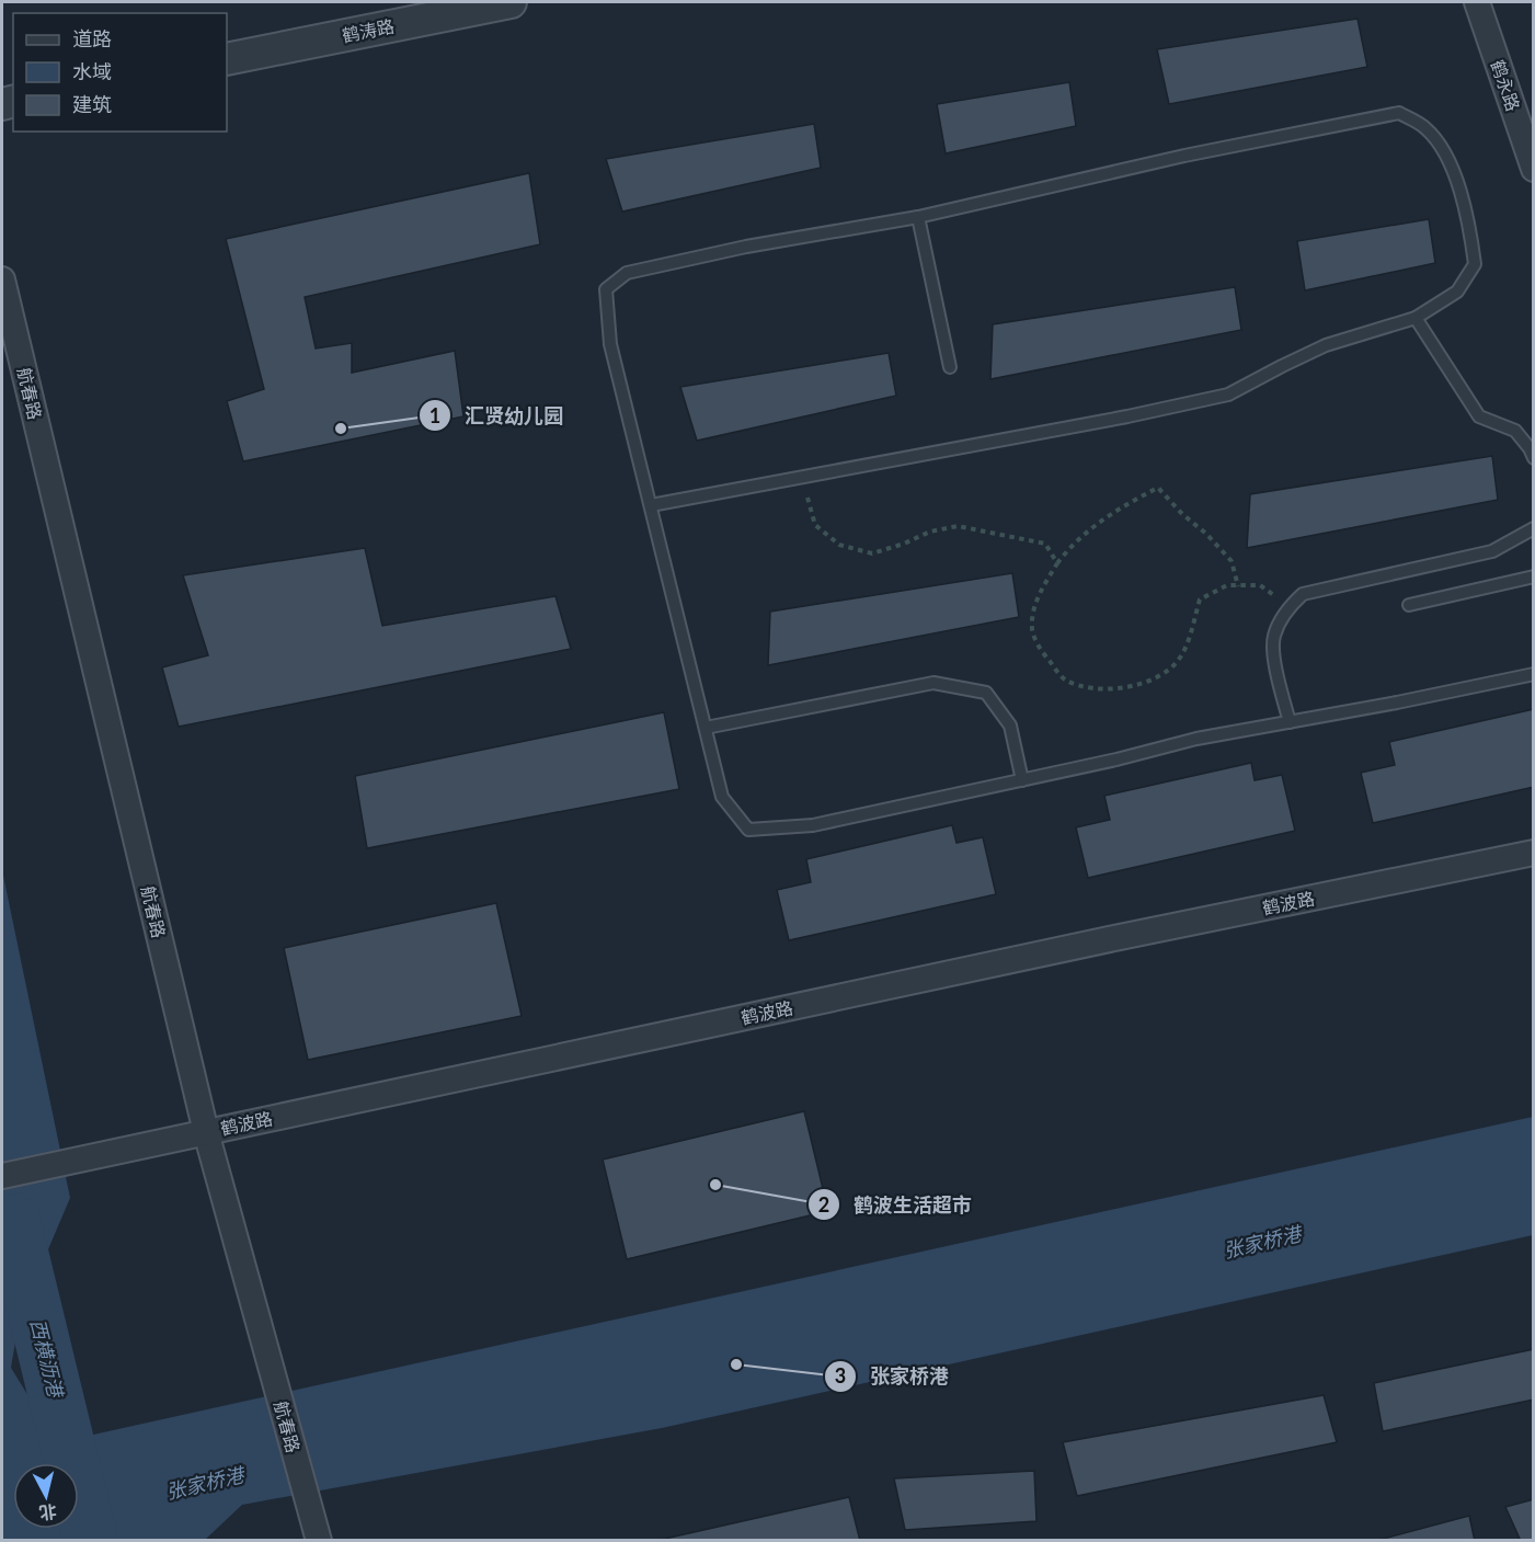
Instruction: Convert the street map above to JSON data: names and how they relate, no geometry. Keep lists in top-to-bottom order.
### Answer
{
  "streets": {
    "street": [
      "鹤涛路",
      "鹤永路",
      "航春路",
      "鹤波路"
    ]
  },
  "crossings": [
    ["航春路", "鹤波路"]
  ],
  "water": ["张家桥港", "西横沥港"],
  "places": ["汇贤幼儿园", "鹤波生活超市", "张家桥港"],
  "legend": ["道路", "水域", "建筑"],
  "north": "bottom"
}
